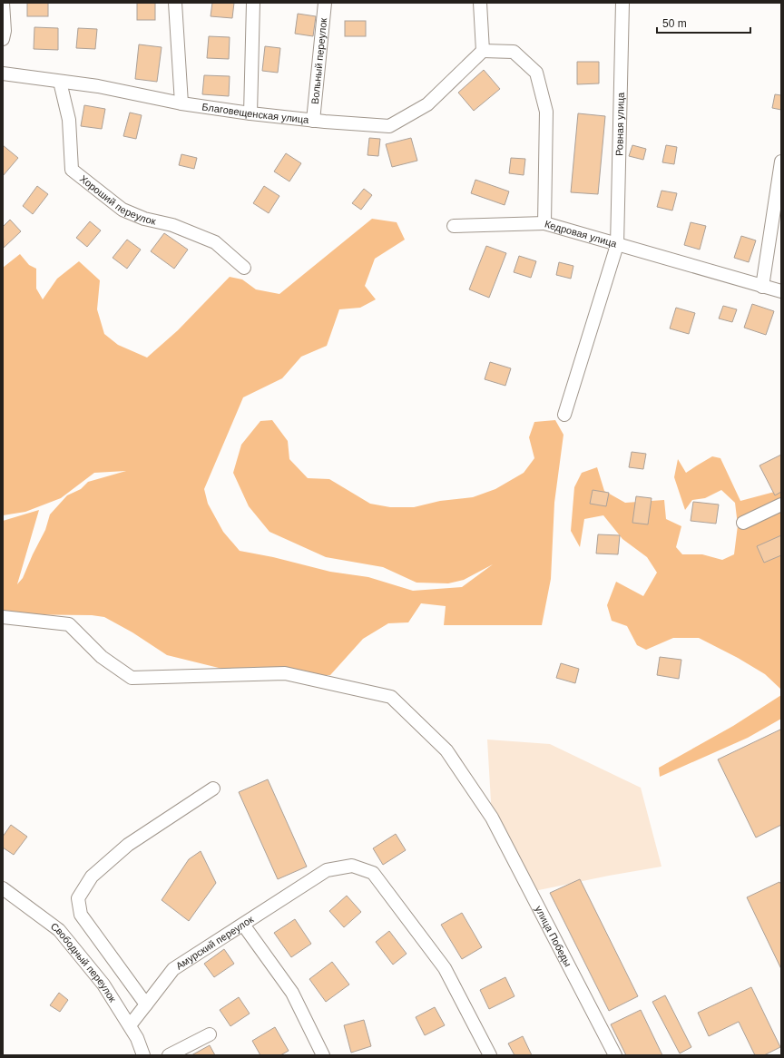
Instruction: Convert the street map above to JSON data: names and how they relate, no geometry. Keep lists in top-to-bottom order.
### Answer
{
  "streets": {
    "street": [
      "Вольный переулок",
      "Благовещенская улица",
      "Ровная улица",
      "Хороший переулок",
      "Кедровая улица",
      "улица Победы",
      "Амурский переулок",
      "Свободный переулок"
    ]
  },
  "crossings": [
    ["Вольный переулок", "Благовещенская улица"],
    ["Благовещенская улица", "Хороший переулок"],
    ["Благовещенская улица", "Кедровая улица"],
    ["Ровная улица", "Кедровая улица"],
    ["Амурский переулок", "Свободный переулок"]
  ],
  "scale_bar": "50 m"
}
